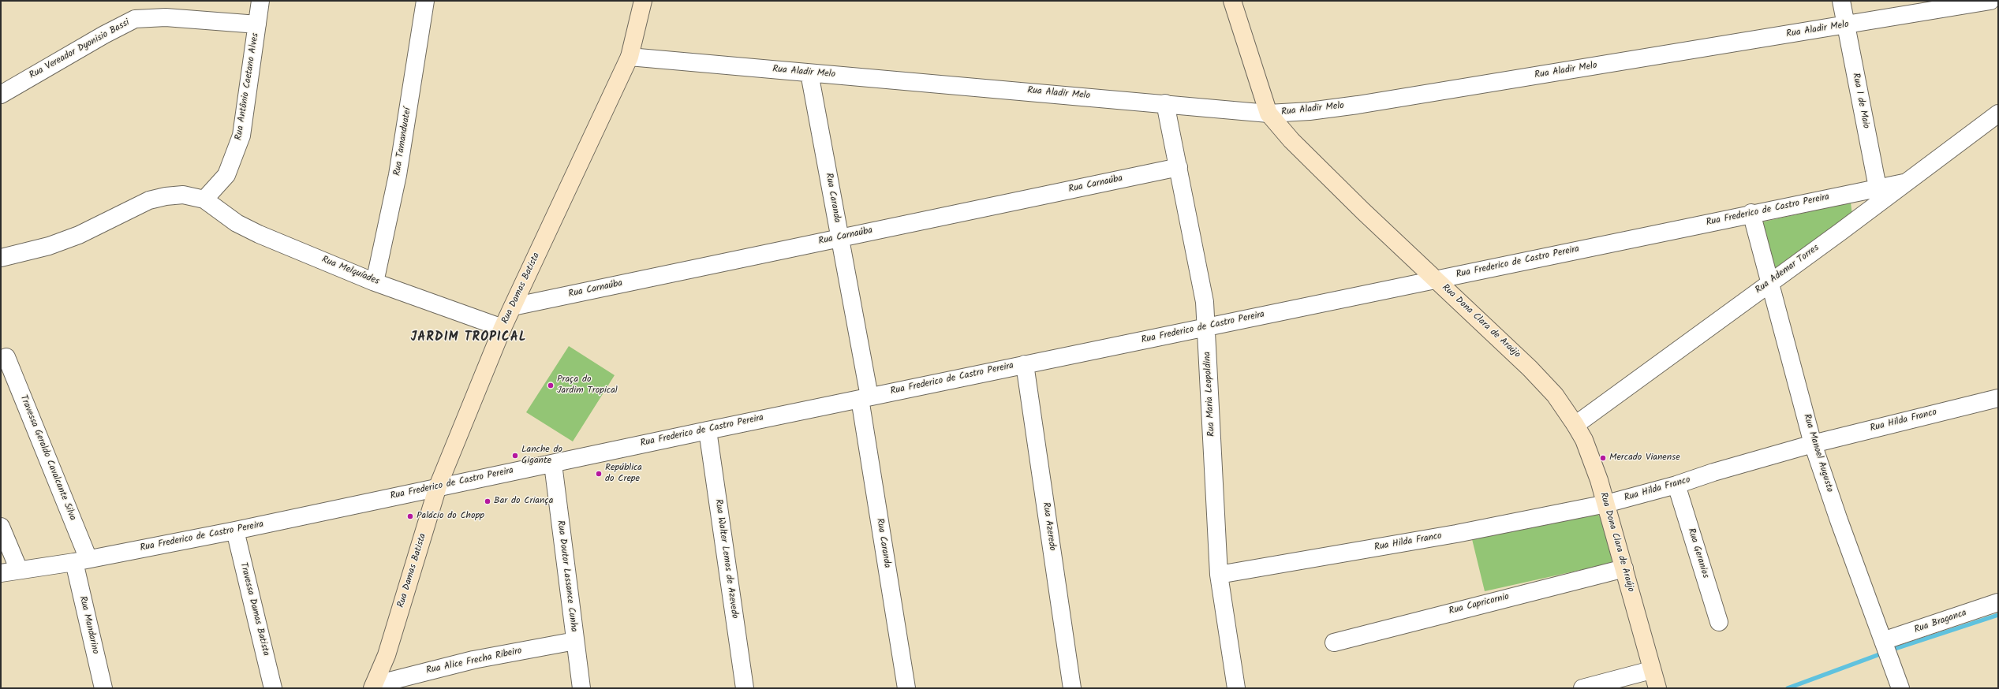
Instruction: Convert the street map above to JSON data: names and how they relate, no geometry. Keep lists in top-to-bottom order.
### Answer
{
  "streets": {
    "main road": ["Rua Damas Batista", "Rua Dona Clara de Araújo"],
    "street": [
      "Rua Aladir Melo",
      "Rua Vereador Dyonisio Bassi",
      "Rua Antônio Caetano Alves",
      "Rua 1 de Maio",
      "Rua Tamanduateí",
      "Rua Carnaúba",
      "Rua Caranda",
      "Rua Frederico de Castro Pereira",
      "Rua Ademar Torres",
      "Rua Melquíades",
      "Rua Maria Leopoldina",
      "Rua Hilda Franco",
      "Rua Manoel Augusto",
      "Travessa Geraldo Cavalcante Silva",
      "Rua Azeredo",
      "Rua Geranios",
      "Rua Walter Lemos de Azevedo",
      "Rua Doutor Lassance Cunha",
      "Rua Capricornio",
      "Travessa Damas Batista",
      "Rua Braganca",
      "Rua Mandarino",
      "Rua Alice Frecha Ribeiro"
    ]
  },
  "crossings": [
    ["Rua Aladir Melo", "Rua 1 de Maio"],
    ["Rua Aladir Melo", "Rua Caranda"],
    ["Rua Aladir Melo", "Rua Damas Batista"],
    ["Rua Aladir Melo", "Rua Dona Clara de Araújo"],
    ["Rua Aladir Melo", "Rua Maria Leopoldina"],
    ["Rua Vereador Dyonisio Bassi", "Rua Antônio Caetano Alves"],
    ["Rua Antônio Caetano Alves", "Rua Melquíades"],
    ["Rua 1 de Maio", "Rua Frederico de Castro Pereira"],
    ["Rua 1 de Maio", "Rua Ademar Torres"],
    ["Rua Tamanduateí", "Rua Melquíades"],
    ["Rua Carnaúba", "Rua Caranda"],
    ["Rua Carnaúba", "Rua Damas Batista"],
    ["Rua Carnaúba", "Rua Maria Leopoldina"],
    ["Rua Caranda", "Rua Frederico de Castro Pereira"],
    ["Rua Frederico de Castro Pereira", "Rua Ademar Torres"],
    ["Rua Frederico de Castro Pereira", "Rua Damas Batista"],
    ["Rua Frederico de Castro Pereira", "Rua Dona Clara de Araújo"],
    ["Rua Frederico de Castro Pereira", "Rua Maria Leopoldina"],
    ["Rua Frederico de Castro Pereira", "Rua Manoel Augusto"],
    ["Rua Frederico de Castro Pereira", "Travessa Geraldo Cavalcante Silva"],
    ["Rua Frederico de Castro Pereira", "Rua Azeredo"],
    ["Rua Frederico de Castro Pereira", "Rua Walter Lemos de Azevedo"],
    ["Rua Frederico de Castro Pereira", "Rua Doutor Lassance Cunha"],
    ["Rua Frederico de Castro Pereira", "Travessa Damas Batista"],
    ["Rua Frederico de Castro Pereira", "Rua Mandarino"],
    ["Rua Ademar Torres", "Rua Dona Clara de Araújo"],
    ["Rua Ademar Torres", "Rua Manoel Augusto"],
    ["Rua Melquíades", "Rua Damas Batista"],
    ["Rua Damas Batista", "Rua Alice Frecha Ribeiro"],
    ["Rua Dona Clara de Araújo", "Rua Hilda Franco"],
    ["Rua Dona Clara de Araújo", "Rua Capricornio"],
    ["Rua Maria Leopoldina", "Rua Hilda Franco"],
    ["Rua Hilda Franco", "Rua Manoel Augusto"],
    ["Rua Hilda Franco", "Rua Geranios"],
    ["Rua Manoel Augusto", "Rua Braganca"],
    ["Travessa Geraldo Cavalcante Silva", "Rua Mandarino"],
    ["Rua Doutor Lassance Cunha", "Rua Alice Frecha Ribeiro"]
  ],
  "districts": ["JARDIM TROPICAL"],
  "places": [
    "Praça do Jardim Tropical",
    "Lanche do Gigante",
    "Mercado Vianense",
    "República do Crepe",
    "Bar do Criança",
    "Palácio do Chopp"
  ]
}
